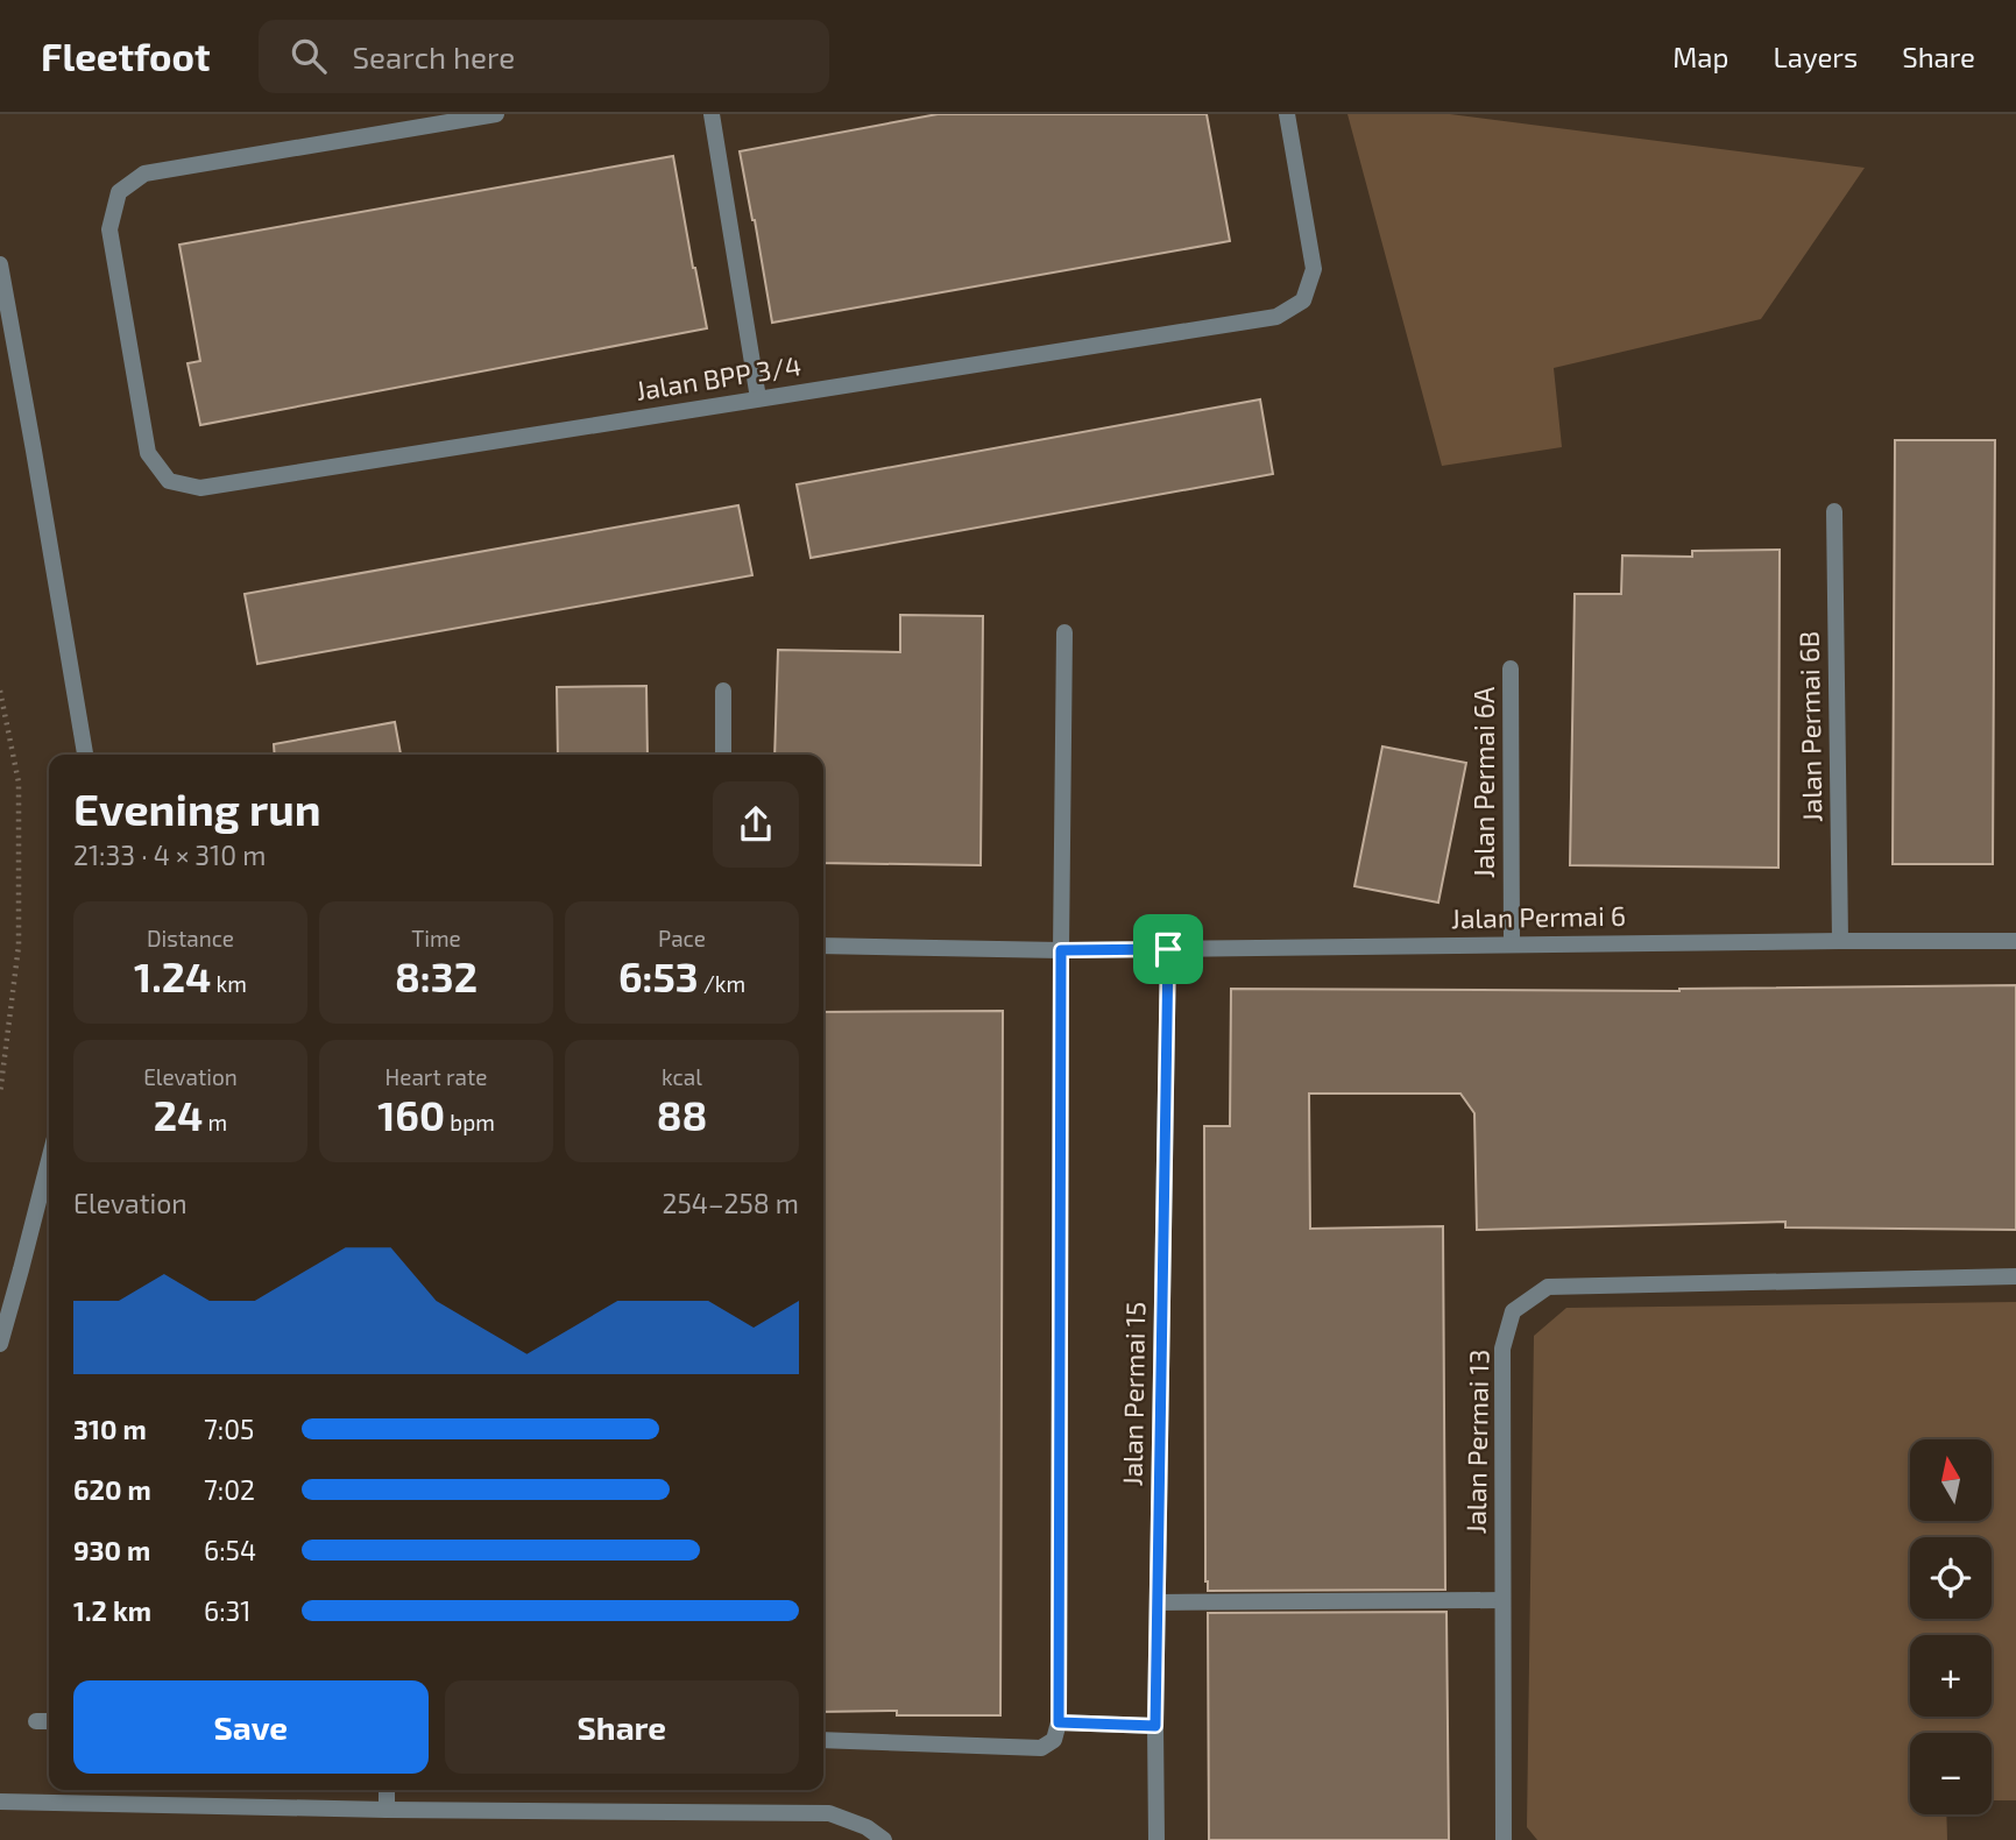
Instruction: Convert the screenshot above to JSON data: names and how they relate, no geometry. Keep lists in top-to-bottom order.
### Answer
{
  "streets": {
    "street": [
      "Jalan BPP 3/4",
      "Jalan Permai 6B",
      "Jalan Permai 6A",
      "Jalan Permai 6",
      "Jalan Permai 15",
      "Jalan Permai 13"
    ]
  },
  "crossings": [
    ["Jalan Permai 6B", "Jalan Permai 6"],
    ["Jalan Permai 6A", "Jalan Permai 6"],
    ["Jalan Permai 6", "Jalan Permai 15"]
  ],
  "north": "top",
  "page": {
    "header": "Fleetfoot",
    "search": "Search here",
    "nav": ["Map", "Layers", "Share"],
    "heading": ["Evening run", "21:33 · 4 × 310 m"],
    "stats": [
      ["Distance", "1.24 km"],
      ["Time", "8:32"],
      ["Pace", "6:53 /km"],
      ["Elevation", "24 m"],
      ["Heart rate", "160 bpm"],
      ["kcal", "88"]
    ],
    "chart": ["Elevation", "254–258 m"],
    "list": [
      {
        "name": "310 m",
        "note": "7:05"
      },
      {
        "name": "620 m",
        "note": "7:02"
      },
      {
        "name": "930 m",
        "note": "6:54"
      },
      {
        "name": "1.2 km",
        "note": "6:31"
      }
    ],
    "map_buttons": ["+", "−"],
    "buttons": ["Save", "Share"]
  }
}
